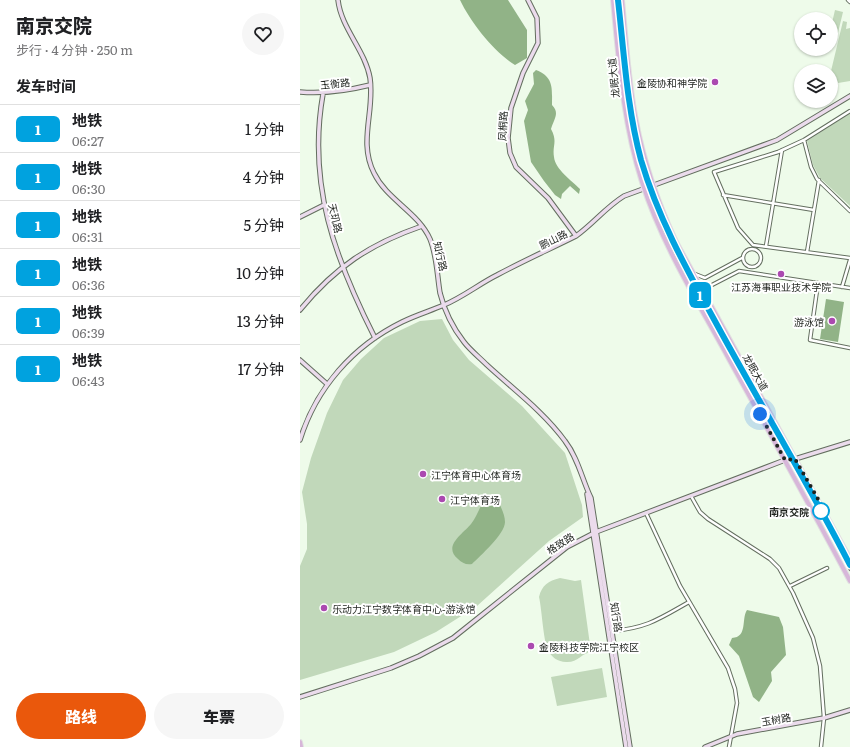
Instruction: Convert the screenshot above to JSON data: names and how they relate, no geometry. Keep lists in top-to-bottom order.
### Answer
{
  "streets": {
    "main road": ["龙眠大道"],
    "street": [
      "玉衡路",
      "凤桐路",
      "天玑路",
      "鹏山路",
      "知行路",
      "格致路",
      "玉树路"
    ]
  },
  "crossings": [
    ["龙眠大道", "鹏山路"],
    ["龙眠大道", "格致路"],
    ["玉衡路", "天玑路"],
    ["玉衡路", "知行路"],
    ["凤桐路", "鹏山路"],
    ["天玑路", "鹏山路"],
    ["鹏山路", "知行路"],
    ["知行路", "格致路"]
  ],
  "places": [
    "金陵协和神学院",
    "江苏海事职业技术学院",
    "游泳馆",
    "江宁体育中心体育场",
    "江宁体育场",
    "南京交院",
    "乐动力江宁数字体育中心-游泳馆",
    "金陵科技学院江宁校区"
  ],
  "lines": ["metro line 1"],
  "page": {
    "heading": [
      ["南京交院", "步行 · 4 分钟 · 250 m"],
      "发车时间"
    ],
    "on_map": "1",
    "list": [
      {
        "mark": "1",
        "name": "地铁",
        "note": "06:27",
        "value": "1 分钟"
      },
      {
        "mark": "1",
        "name": "地铁",
        "note": "06:30",
        "value": "4 分钟"
      },
      {
        "mark": "1",
        "name": "地铁",
        "note": "06:31",
        "value": "5 分钟"
      },
      {
        "mark": "1",
        "name": "地铁",
        "note": "06:36",
        "value": "10 分钟"
      },
      {
        "mark": "1",
        "name": "地铁",
        "note": "06:39",
        "value": "13 分钟"
      },
      {
        "mark": "1",
        "name": "地铁",
        "note": "06:43",
        "value": "17 分钟"
      }
    ],
    "buttons": ["路线", "车票"]
  }
}
